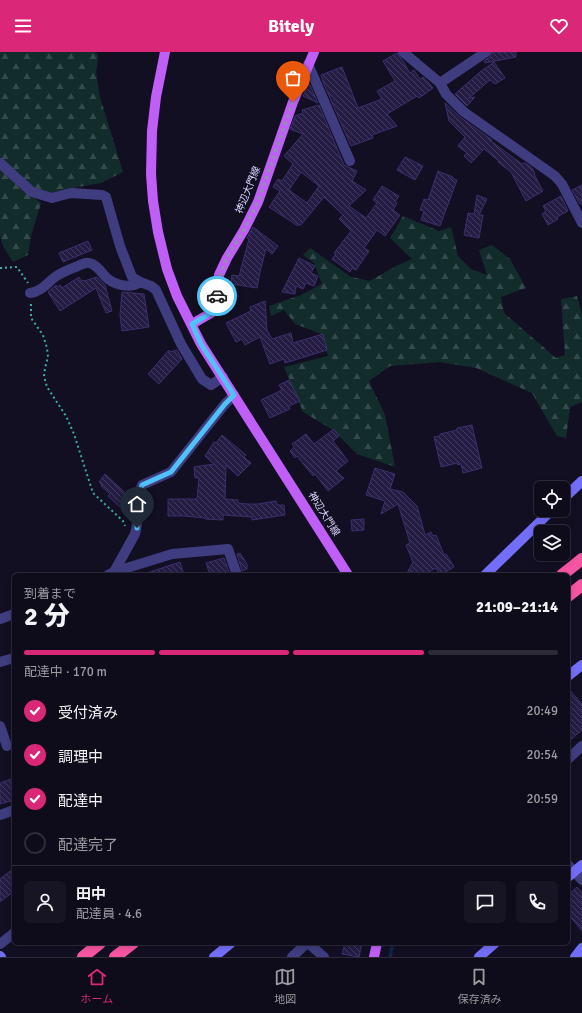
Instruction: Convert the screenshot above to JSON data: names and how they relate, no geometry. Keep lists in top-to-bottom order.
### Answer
{
  "streets": {
    "main road": ["神辺大門線"]
  },
  "page": {
    "header": "Bitely",
    "heading": ["2 分", "到着まで", "21:09–21:14"],
    "panel": ["田中", "配達員 · 4.6"],
    "bar": "配達中 · 170 m",
    "list": [
      ["受付済み", "20:49"],
      ["調理中", "20:54"],
      ["配達中", "20:59"],
      "配達完了"
    ],
    "tabs": ["ホーム", "地図", "保存済み"]
  }
}
